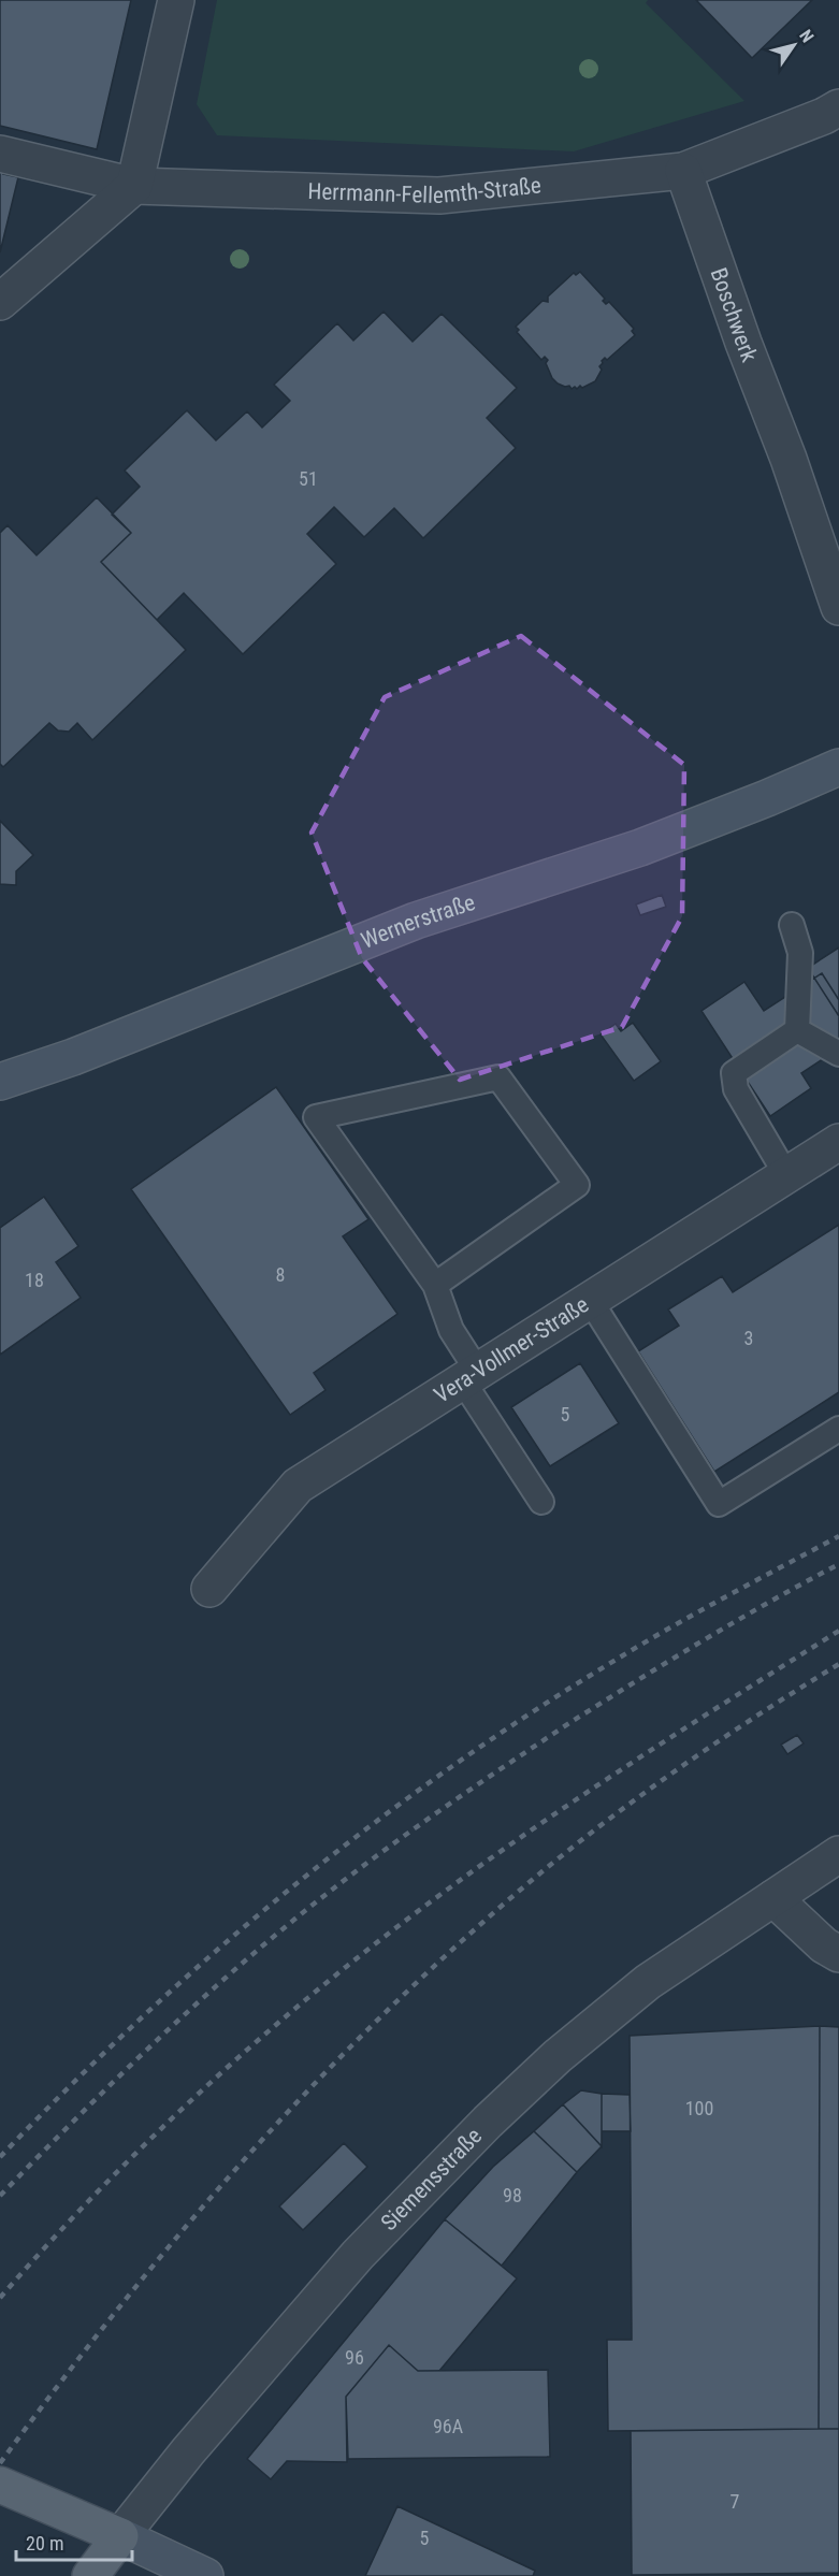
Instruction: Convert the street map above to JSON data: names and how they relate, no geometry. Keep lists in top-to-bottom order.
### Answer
{
  "streets": {
    "main road": ["Wernerstraße", "Siemensstraße"],
    "street": ["Herrmann-Fellemth-Straße", "Boschwerk", "Vera-Vollmer-Straße"]
  },
  "crossings": [
    ["Herrmann-Fellemth-Straße", "Boschwerk"]
  ],
  "house_numbers": [
    "51",
    "8",
    "18",
    "3",
    "5",
    "100",
    "98",
    "96",
    "96A",
    "7",
    "5"
  ],
  "scale_bar": "20 m",
  "north": "top right"
}
